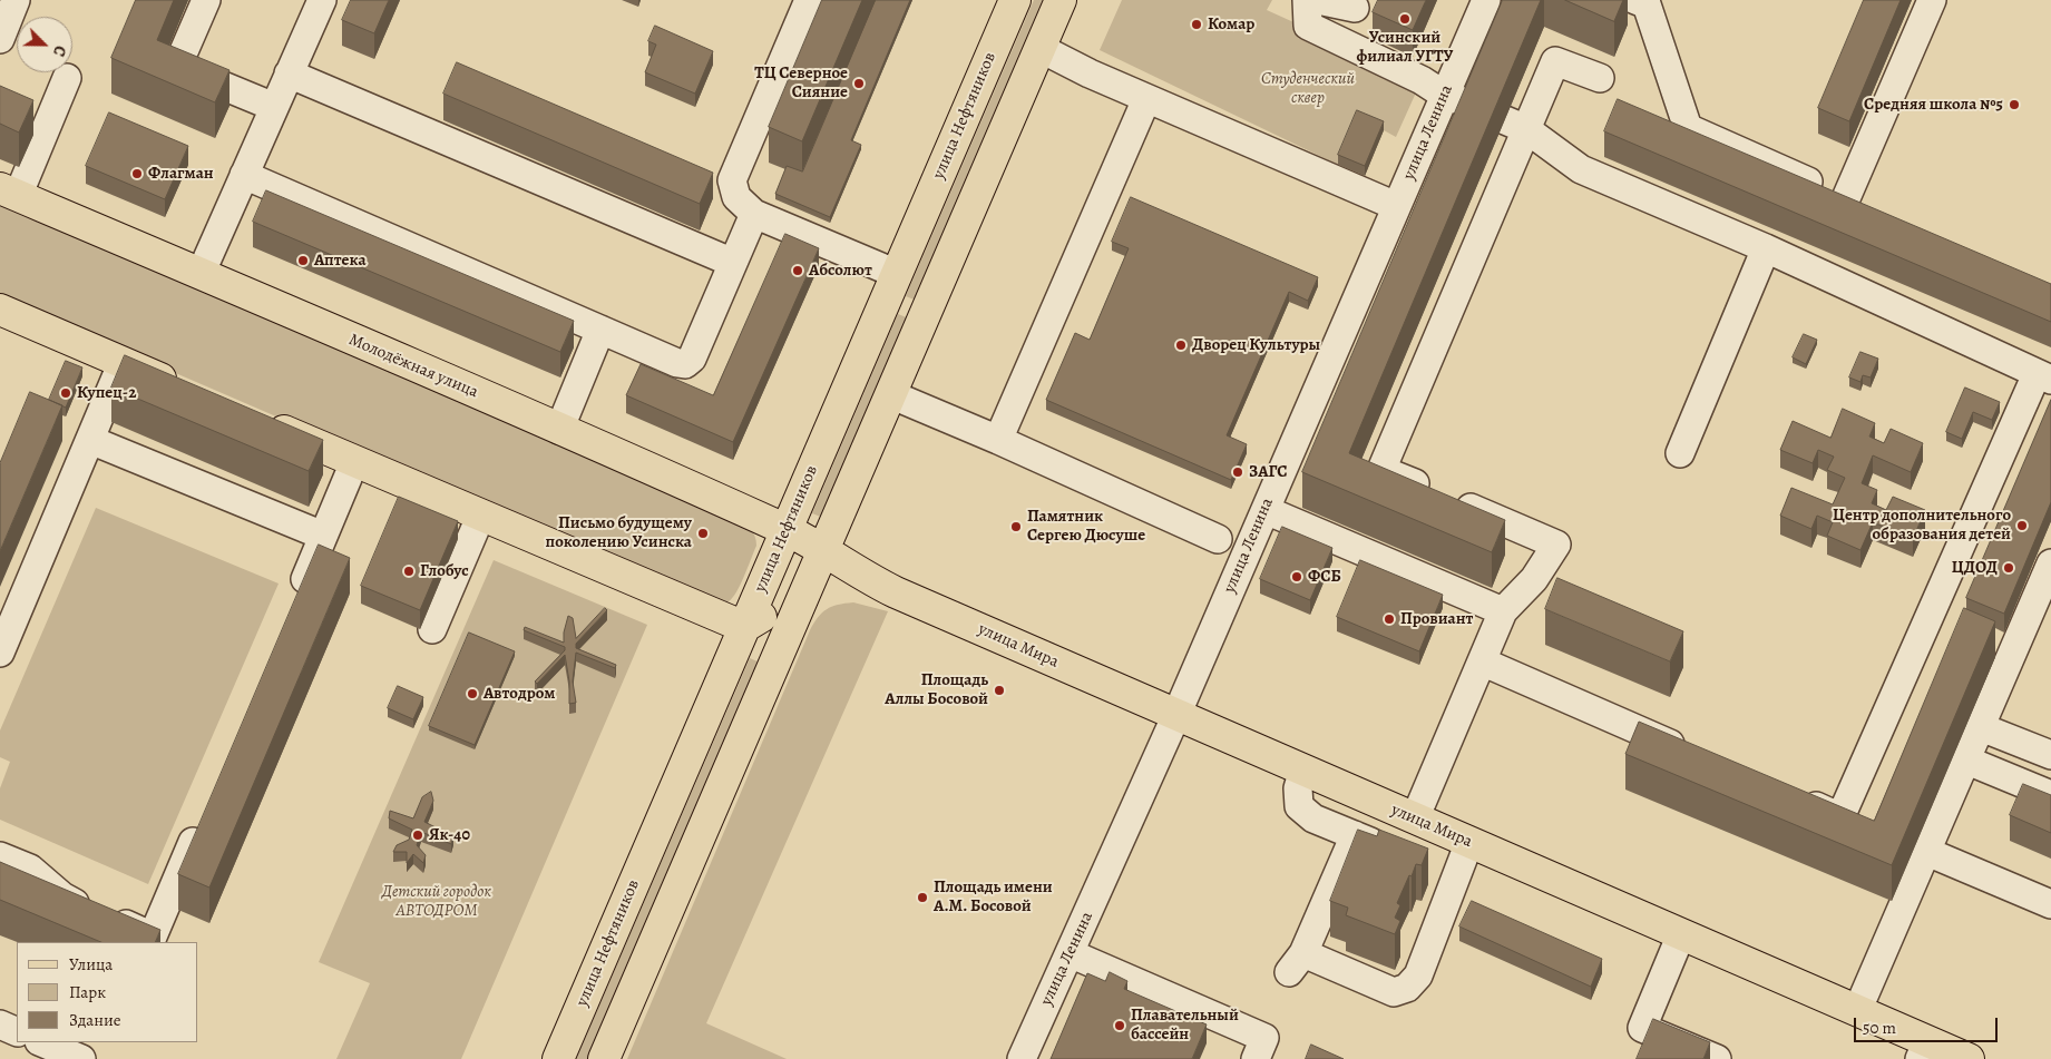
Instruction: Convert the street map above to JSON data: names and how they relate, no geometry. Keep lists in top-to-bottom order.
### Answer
{
  "streets": {
    "main road": ["улица Нефтяников", "Молодёжная улица", "улица Мира"],
    "street": ["улица Ленина"]
  },
  "crossings": [
    ["улица Нефтяников", "Молодёжная улица"],
    ["улица Ленина", "улица Мира"],
    ["Молодёжная улица", "улица Мира"]
  ],
  "parks": ["Студенческий сквер", "Детский городок АВТОДРОМ"],
  "places": [
    "Усинский филиал УГТУ",
    "Комар",
    "ТЦ Северное Сияние",
    "Средняя школа №5",
    "Флагман",
    "Аптека",
    "Абсолют",
    "Дворец Культуры",
    "Купец-2",
    "ЗАГС",
    "Центр дополнительного образования детей",
    "Памятник Сергею Дюсуше",
    "Письмо будущему поколению Усинска",
    "ЦДОД",
    "Глобус",
    "ФСБ",
    "Провиант",
    "Площадь Аллы Босовой",
    "Автодром",
    "Як-40",
    "Площадь имени А.М. Босовой",
    "Плавательный бассейн"
  ],
  "legend": ["Улица", "Парк", "Здание"],
  "scale_bar": "50 m",
  "north": "bottom right"
}
